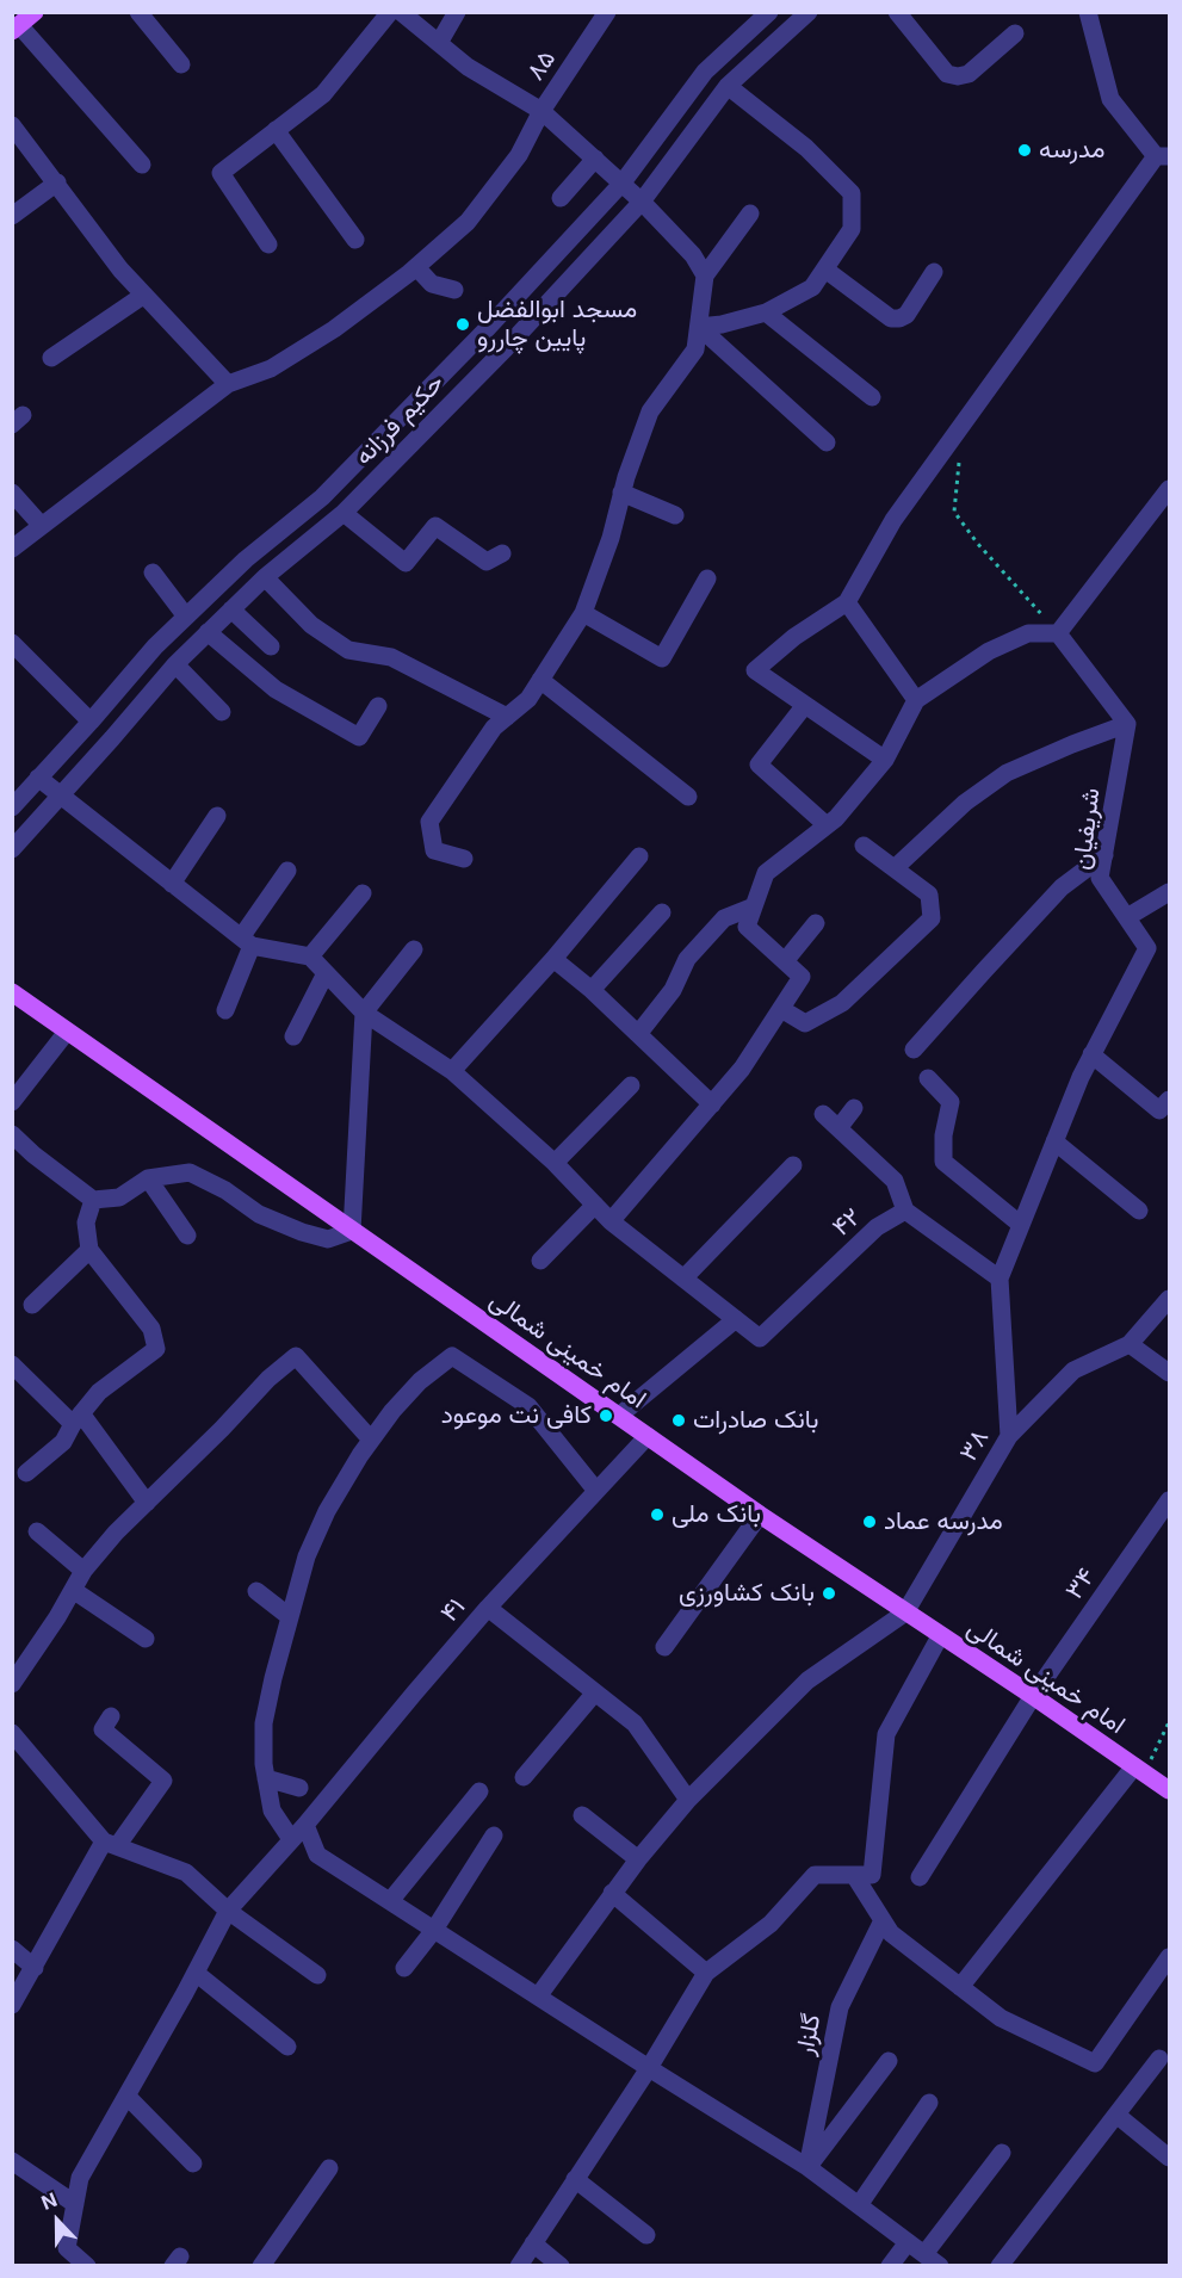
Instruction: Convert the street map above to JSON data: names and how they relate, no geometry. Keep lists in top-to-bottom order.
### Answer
{
  "streets": {
    "main road": ["امام خمینی شمالی"],
    "street": [
      "۸۵",
      "حکیم فرزانه",
      "شریفیان",
      "۴۲",
      "۳۸",
      "۳۴",
      "۴۱",
      "گلزار"
    ]
  },
  "crossings": [
    ["امام خمینی شمالی", "۳۸"],
    ["امام خمینی شمالی", "۳۴"],
    ["امام خمینی شمالی", "۴۱"]
  ],
  "places": [
    "مدرسه",
    "مسجد ابوالفضل پایین چاررو",
    "کافی نت موعود",
    "بانک صادرات",
    "بانک ملی",
    "مدرسه عماد",
    "بانک کشاورزی"
  ],
  "north": "top"
}
